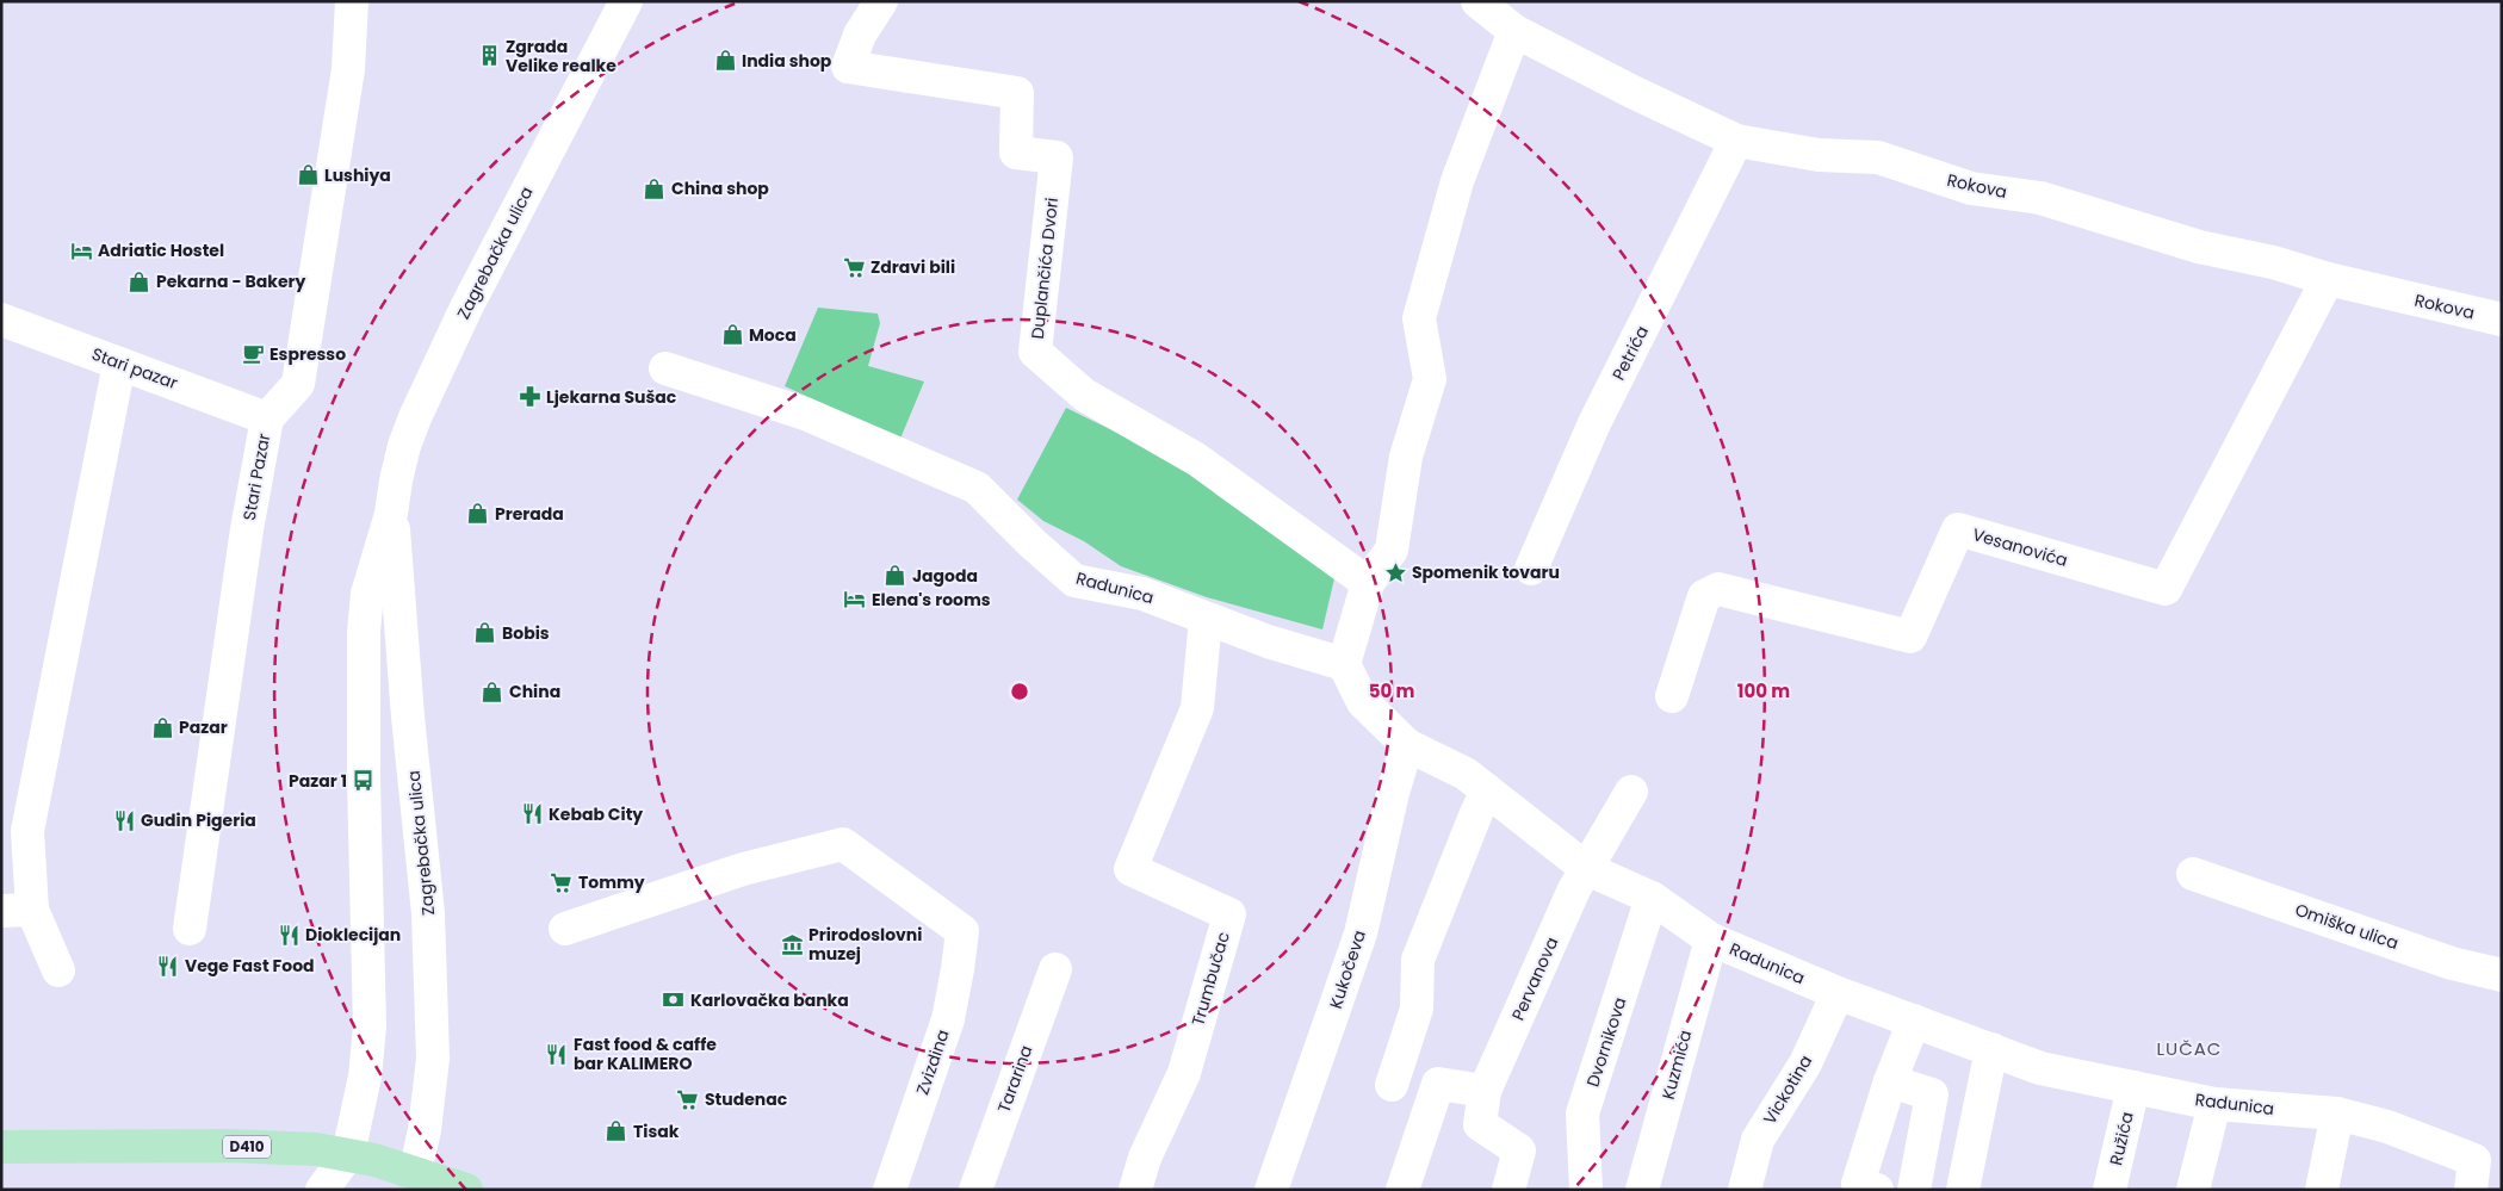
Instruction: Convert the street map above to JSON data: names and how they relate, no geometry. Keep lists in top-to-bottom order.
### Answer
{
  "streets": {
    "main road": ["D410"],
    "street": [
      "Rokova",
      "Zagrebačka ulica",
      "Duplančića Dvori",
      "Petrića",
      "Stari pazar",
      "Stari Pazar",
      "Vesanovića",
      "Radunica",
      "Omiška ulica",
      "Kukočeva",
      "Trumbučac",
      "Pervanova",
      "Dvornikova",
      "Zvizdina",
      "Kuzmića",
      "Tararina",
      "Vickotina",
      "Ružića"
    ]
  },
  "crossings": [
    ["Rokova", "Petrića"],
    ["Rokova", "Vesanovića"],
    ["Zagrebačka ulica", "D410"],
    ["Stari pazar", "Stari Pazar"],
    ["Radunica", "Kukočeva"],
    ["Radunica", "Trumbučac"],
    ["Radunica", "Pervanova"],
    ["Radunica", "Dvornikova"],
    ["Radunica", "Kuzmića"],
    ["Radunica", "Vickotina"],
    ["Radunica", "Ružića"]
  ],
  "districts": ["LUČAC"],
  "places": {
    "building": ["Zgrada Velike realke"],
    "shop": [
      "India shop",
      "Lushiya",
      "China shop",
      "Pekarna - Bakery",
      "Moca",
      "Prerada",
      "Jagoda",
      "Bobis",
      "China",
      "Pazar",
      "Tisak"
    ],
    "hotel": ["Adriatic Hostel", "Elena's rooms"],
    "supermarket": ["Zdravi bili", "Tommy", "Studenac"],
    "cafe": ["Espresso"],
    "pharmacy": ["Ljekarna Sušac"],
    "place": ["Spomenik tovaru"],
    "bus stop": ["Pazar 1"],
    "restaurant": [
      "Kebab City",
      "Gudin Pigeria",
      "Dioklecijan",
      "Vege Fast Food",
      "Fast food & caffe bar KALIMERO"
    ],
    "museum": ["Prirodoslovni muzej"],
    "bank": ["Karlovačka banka"]
  },
  "rings": ["50 m", "100 m"]
}
